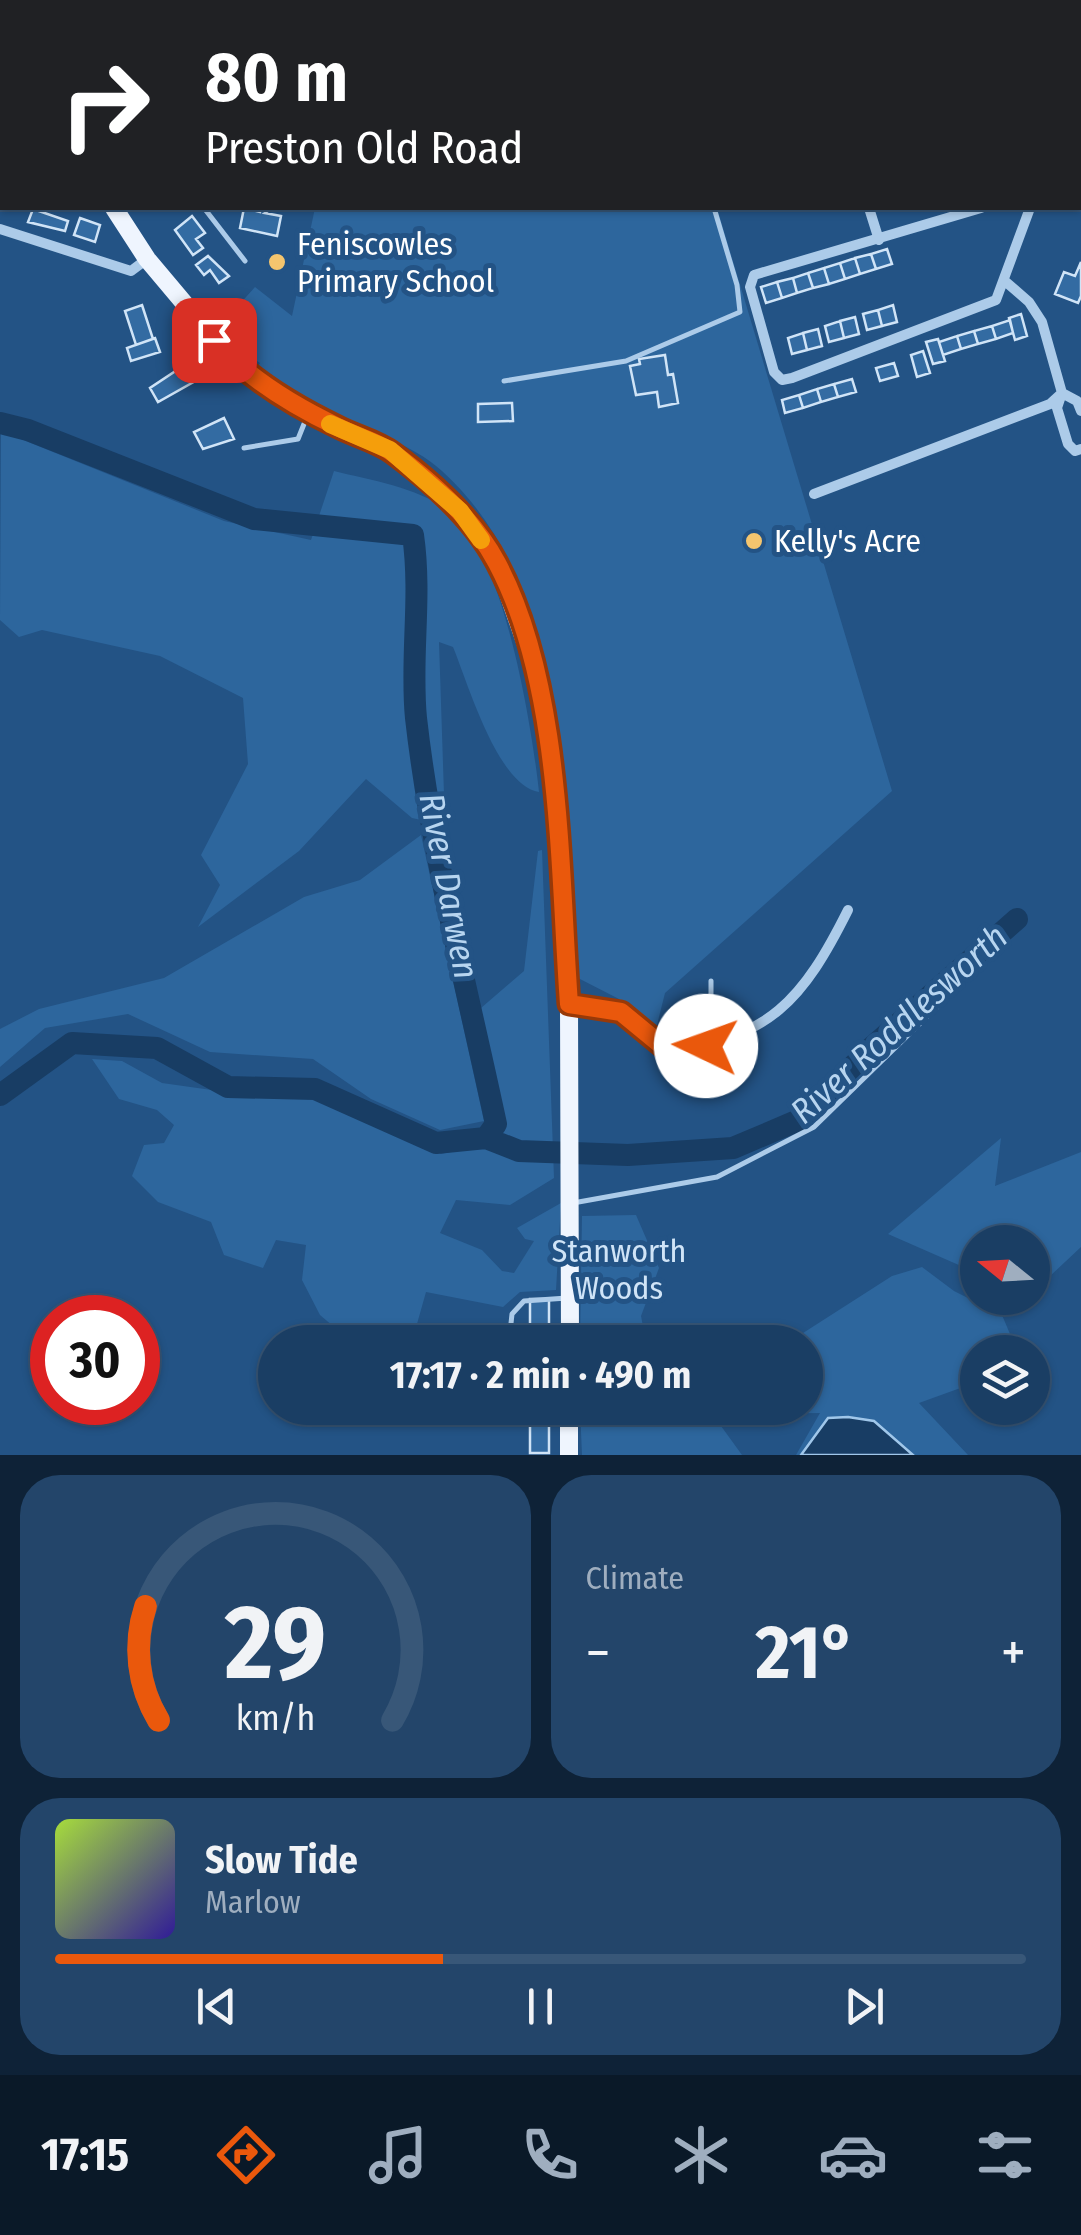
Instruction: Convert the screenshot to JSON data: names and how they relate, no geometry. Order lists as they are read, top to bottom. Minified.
{"water":["River Darwen","River Roddlesworth"],"parks":["Stanworth Woods"],"places":["Feniscowles Primary School","Kelly's Acre"],"north":"left","page":{"turn":["80 m","Preston Old Road"],"limit":"30","trip":"17:17 · 2 min · 490 m","tile":"Climate","heat":["−","21°","+"],"song":["Slow Tide","Marlow"],"tabs":"17:15","gauge":["29","km/h"]}}
